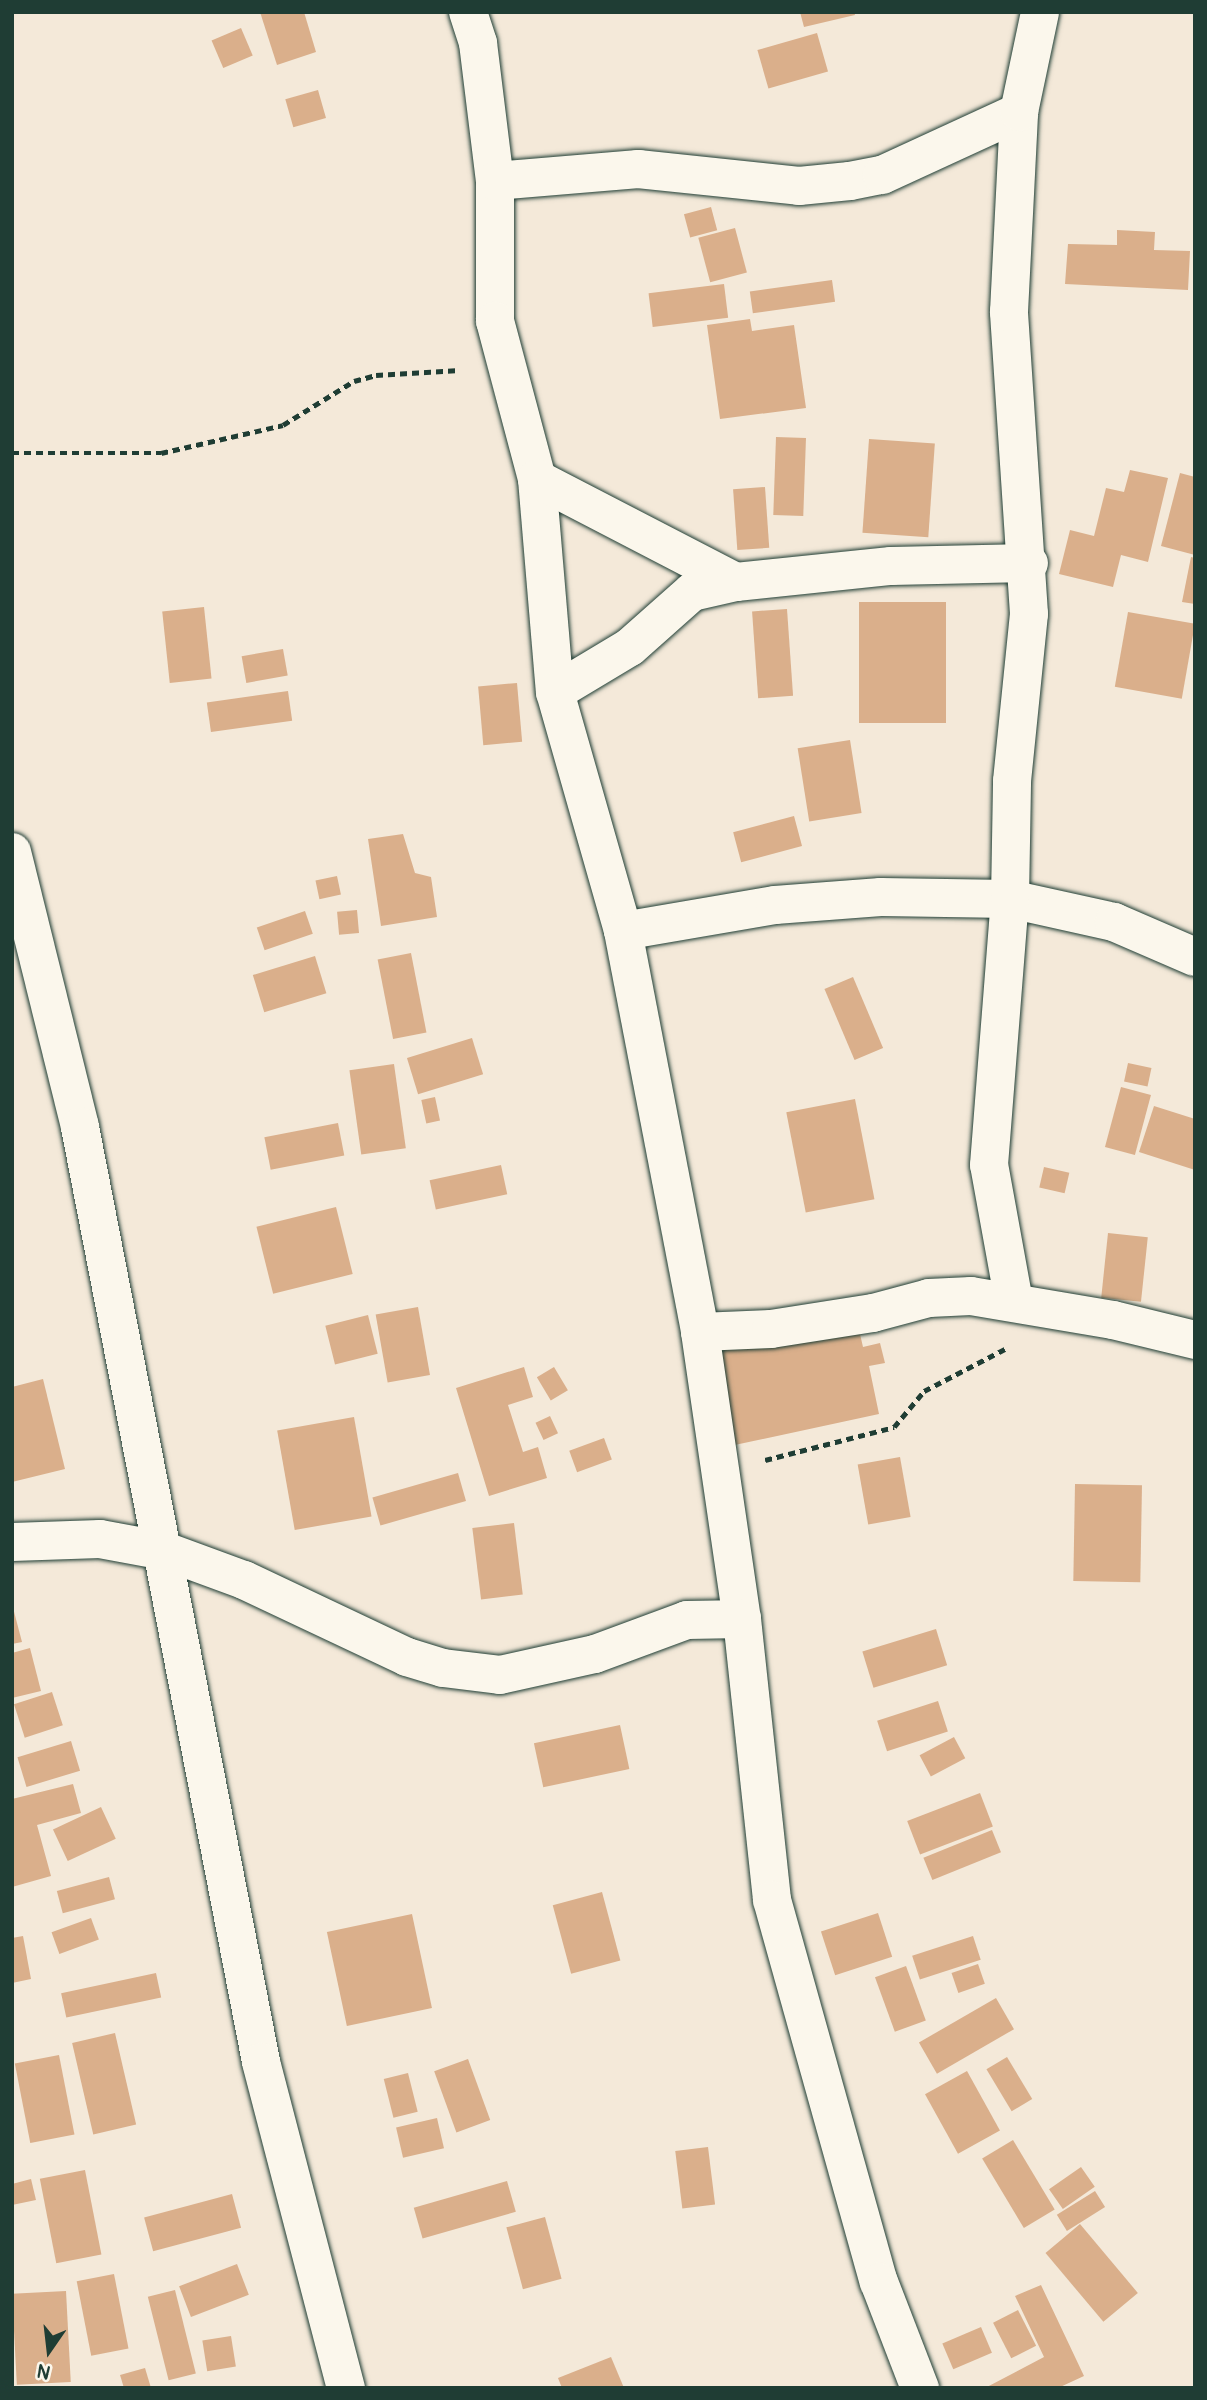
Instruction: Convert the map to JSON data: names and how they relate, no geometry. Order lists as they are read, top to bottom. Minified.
{"north":"bottom"}
